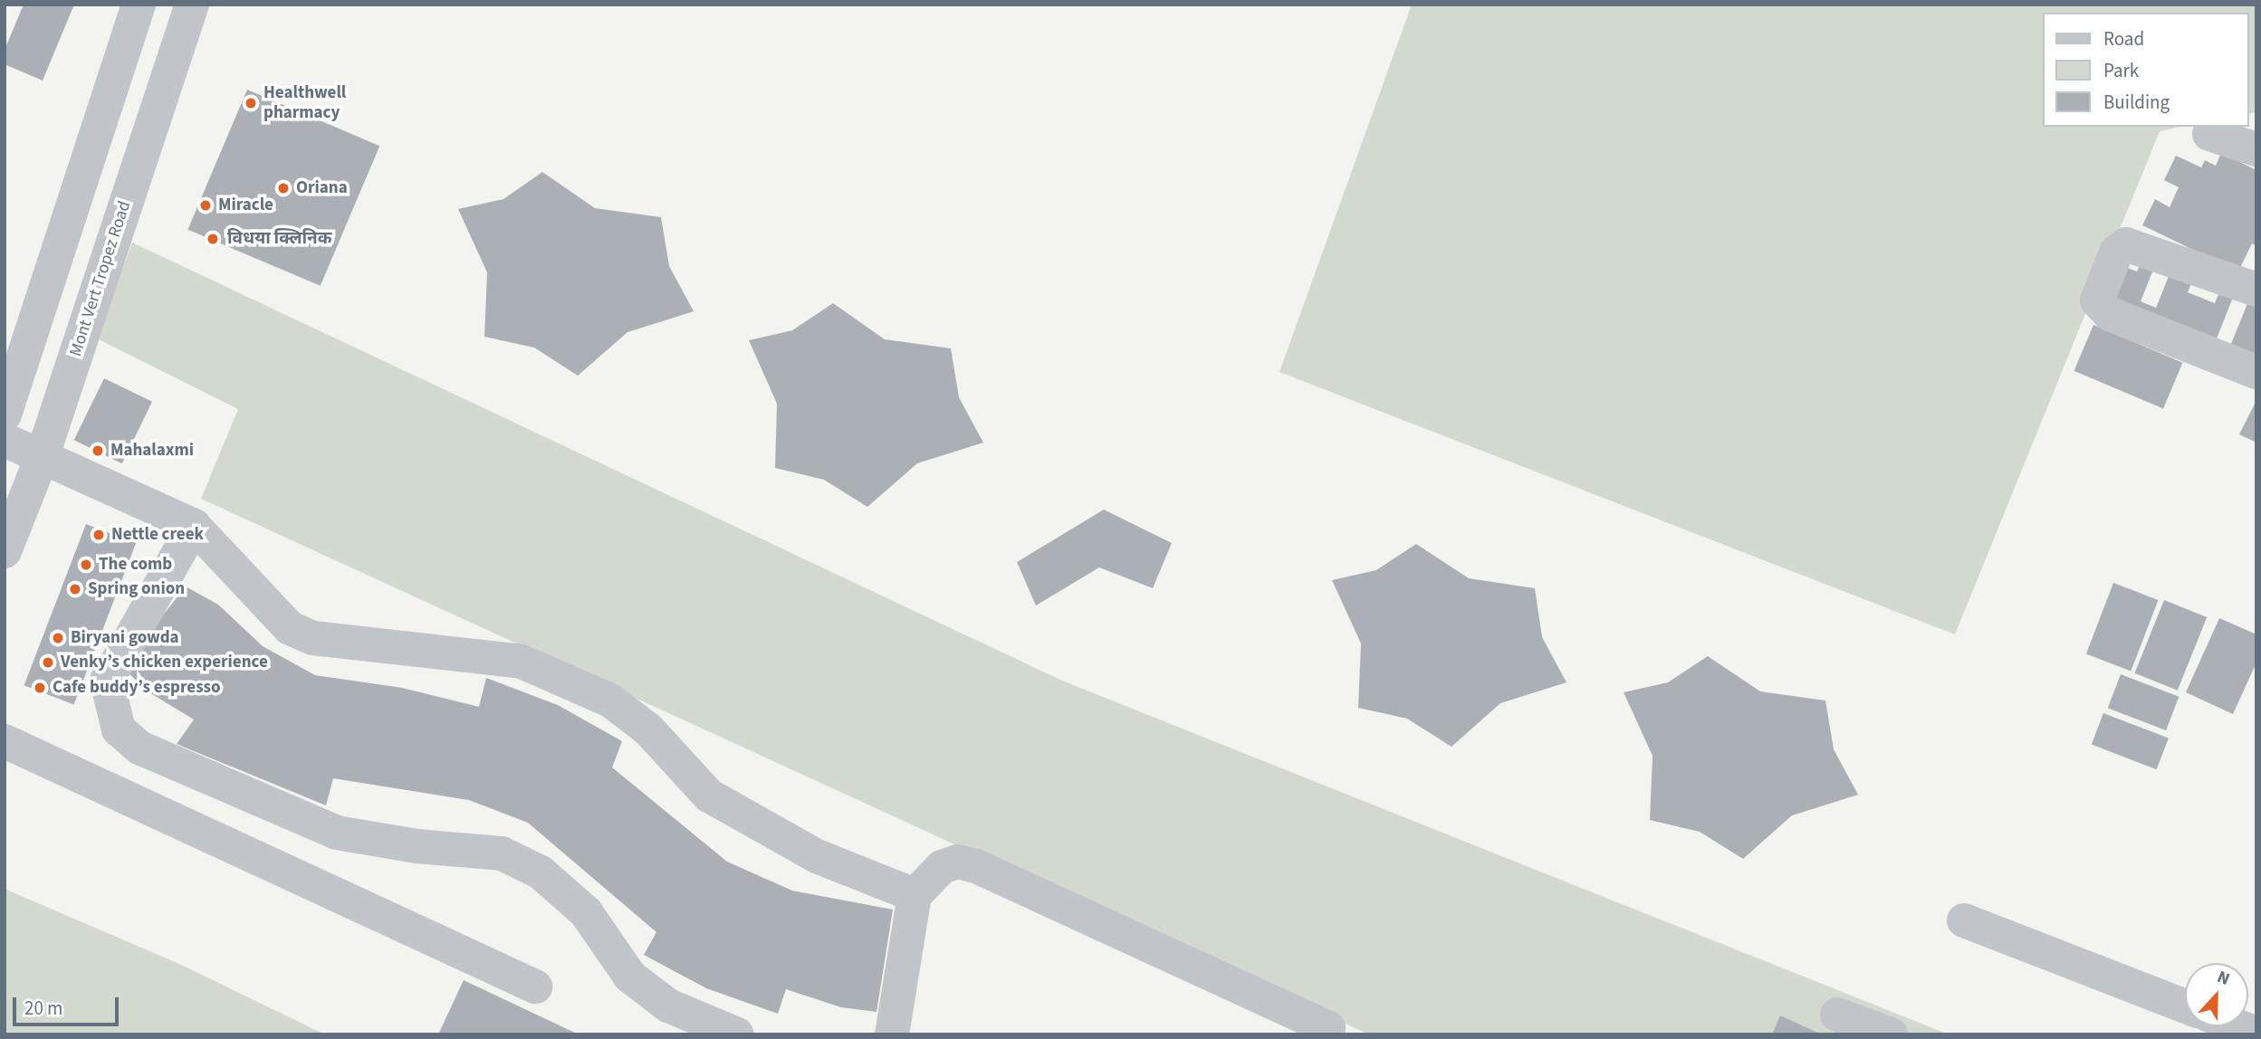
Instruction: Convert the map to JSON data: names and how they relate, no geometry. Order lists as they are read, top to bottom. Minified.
{"streets":{"street":["Mont Vert Tropez Road"]},"places":["Healthwell pharmacy","Oriana","Miracle","विधया क्लिनिक","Mahalaxmi","Nettle creek","The comb","Spring onion","Biryani gowda","Venky’s chicken experience","Cafe buddy’s espresso"],"legend":["Road","Park","Building"],"scale_bar":"20 m","north":"top"}
